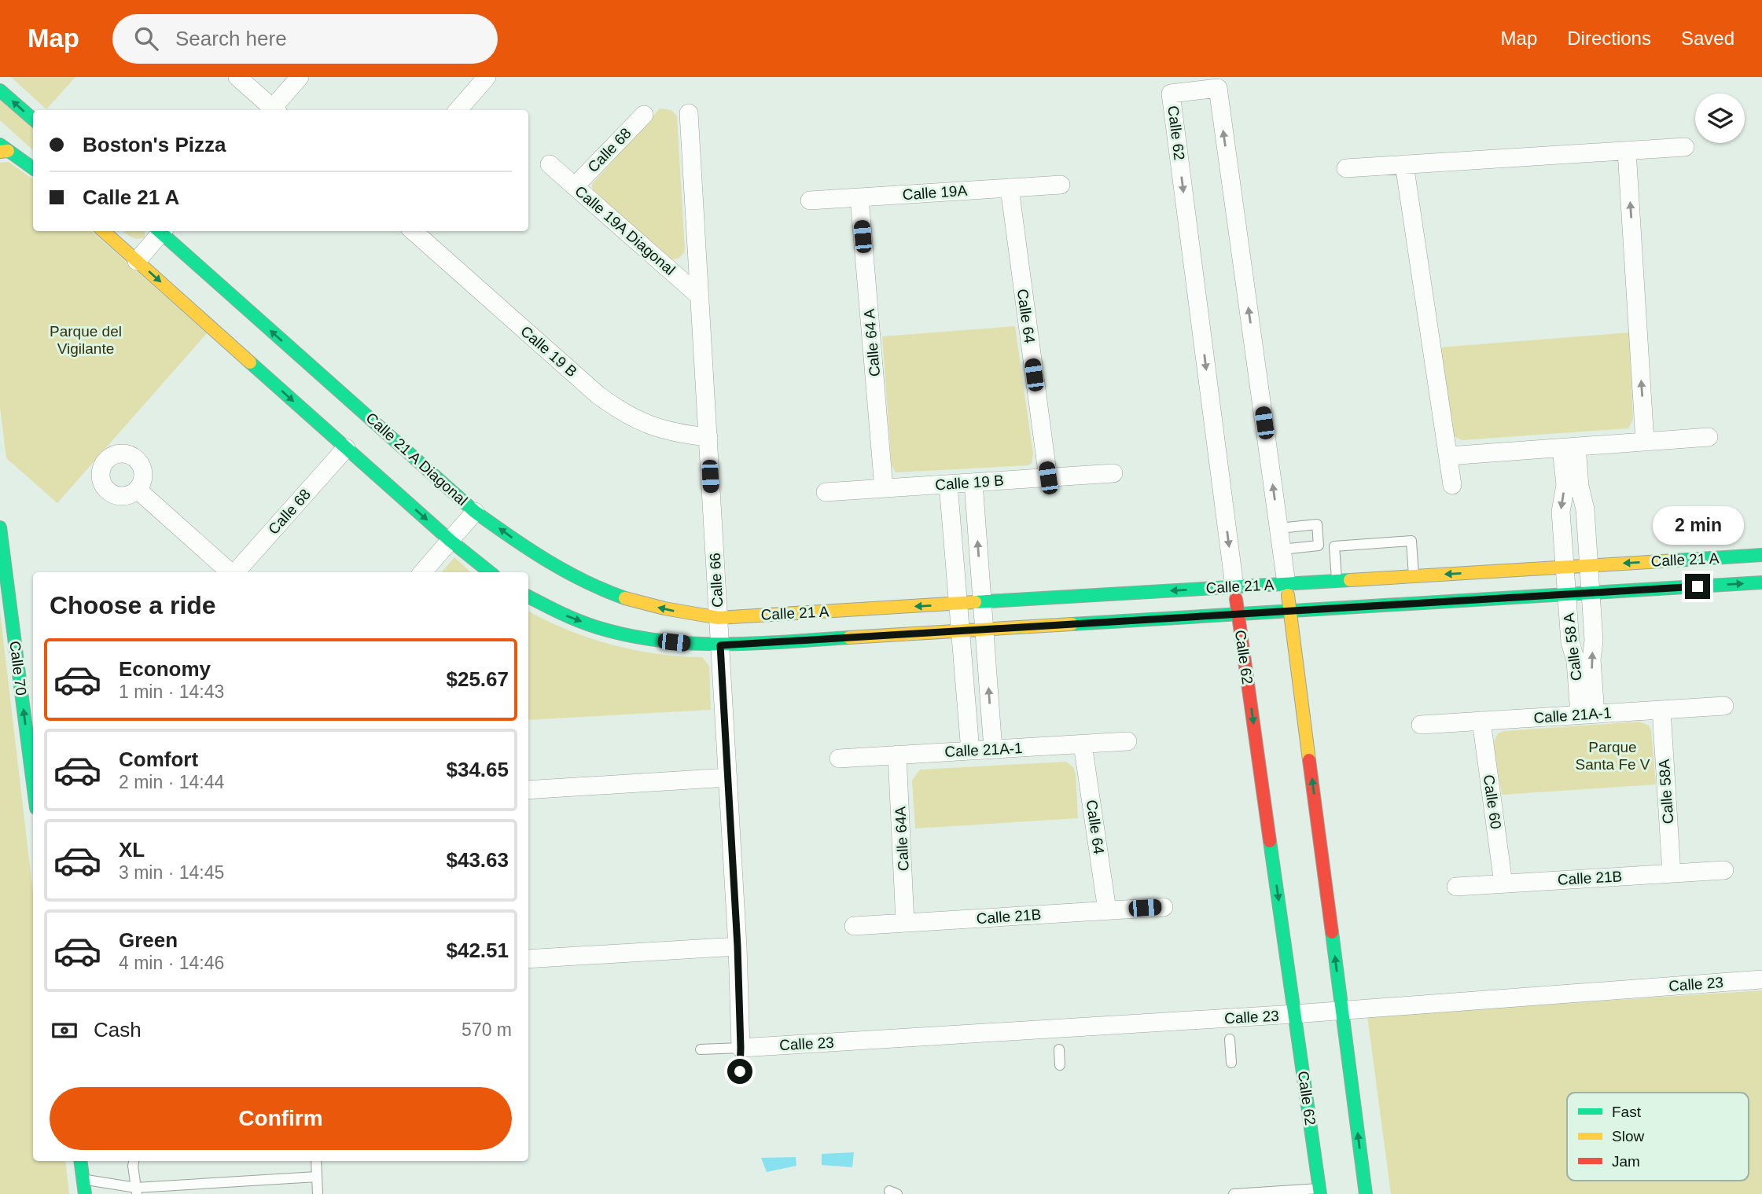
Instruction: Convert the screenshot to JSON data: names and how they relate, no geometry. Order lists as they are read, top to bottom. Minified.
{"streets":{"main road":["Calle 62","Calle 21 A Diagonal","Calle 21 A","Calle 70"],"street":["Calle 68","Calle 19A","Calle 19A Diagonal","Calle 64","Calle 64 A","Calle 19 B","Calle 66","Calle 58 A","Calle 21A-1","Calle 58A","Calle 60","Calle 64A","Calle 21B","Calle 23"]},"crossings":[["Calle 62","Calle 21 A"],["Calle 62","Calle 23"],["Calle 68","Calle 19A Diagonal"],["Calle 19A","Calle 64"],["Calle 19A","Calle 64 A"],["Calle 19A Diagonal","Calle 66"],["Calle 64","Calle 19 B"],["Calle 64","Calle 21A-1"],["Calle 64","Calle 21B"],["Calle 64 A","Calle 19 B"],["Calle 19 B","Calle 66"],["Calle 21 A Diagonal","Calle 21 A"],["Calle 21 A Diagonal","Calle 66"],["Calle 21 A","Calle 66"],["Calle 21 A","Calle 58 A"],["Calle 66","Calle 23"],["Calle 58 A","Calle 21A-1"],["Calle 21A-1","Calle 58A"],["Calle 21A-1","Calle 60"],["Calle 21A-1","Calle 64A"],["Calle 58A","Calle 21B"],["Calle 60","Calle 21B"],["Calle 64A","Calle 21B"]],"one_way":["Calle 70"],"parks":["Parque del Vigilante","Parque Santa Fe V"],"legend":["Fast","Slow","Jam"],"page":{"header":"Map","search":"Search here","nav":["Map","Directions","Saved"],"banner":["Boston's Pizza","Calle 21 A"],"bubble":"2 min","heading":"Choose a ride","list":[{"name":"Economy","note":"1 min · 14:43","value":"$25.67"},{"name":"Comfort","note":"2 min · 14:44","value":"$34.65"},{"name":"XL","note":"3 min · 14:45","value":"$43.63"},{"name":"Green","note":"4 min · 14:46","value":"$42.51"}],"pay":["Cash","570 m"],"buttons":"Confirm"}}
